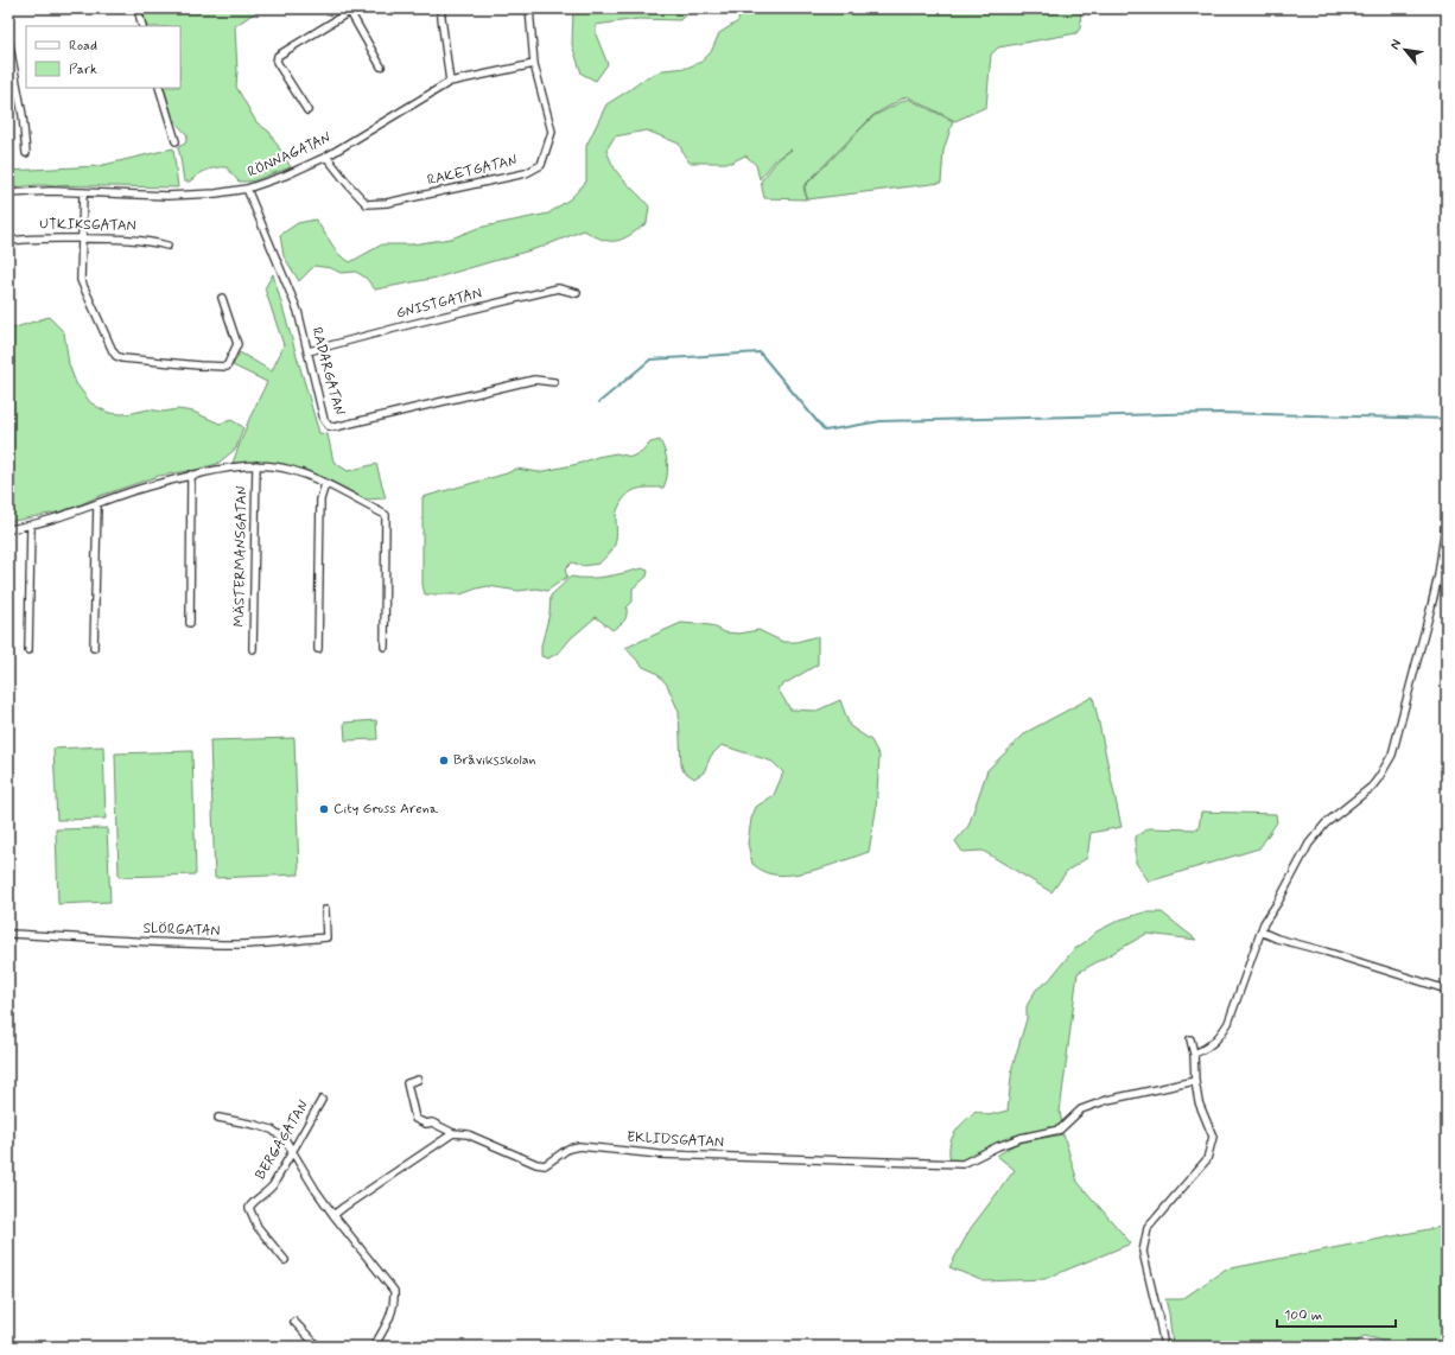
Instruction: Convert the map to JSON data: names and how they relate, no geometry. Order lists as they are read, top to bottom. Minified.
{"streets":{"street":["RÖNNAGATAN","RAKETGATAN","UTKIKSGATAN","GNISTGATAN","RADARGATAN","MÄSTERMANSGATAN","SLÖRGATAN","BERGAGATAN","EKLIDSGATAN"]},"crossings":[["RÖNNAGATAN","RAKETGATAN"],["RÖNNAGATAN","RADARGATAN"],["GNISTGATAN","RADARGATAN"]],"places":["Bråviksskolan","City Gross Arena"],"legend":["Road","Park"],"scale_bar":"100 m","north":"top left"}
